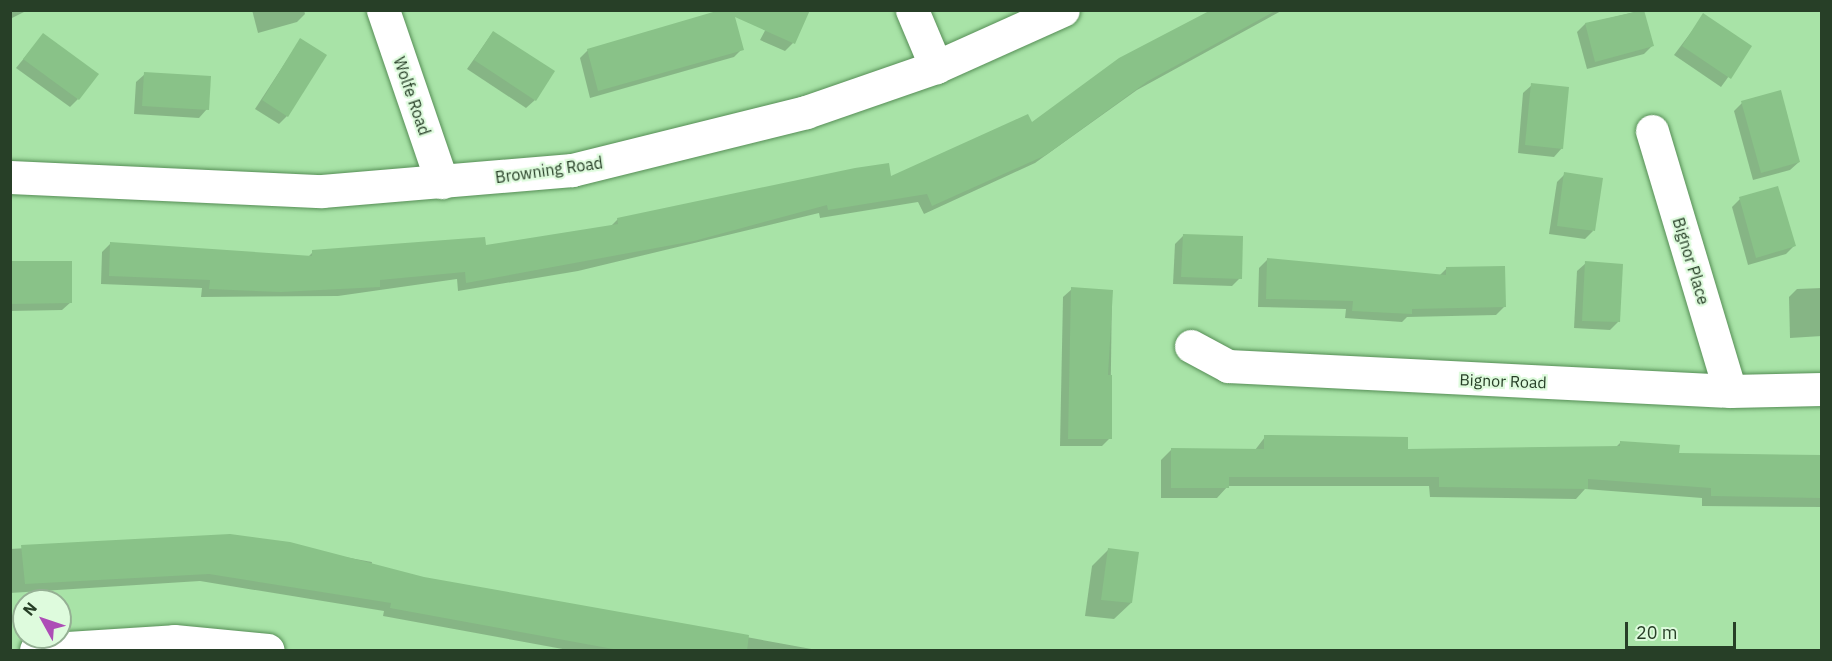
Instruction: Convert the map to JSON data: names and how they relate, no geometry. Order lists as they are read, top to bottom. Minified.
{"streets":{"street":["Wolfe Road","Browning Road","Bignor Place","Bignor Road"]},"crossings":[["Wolfe Road","Browning Road"],["Bignor Place","Bignor Road"]],"scale_bar":"20 m","north":"top left"}
